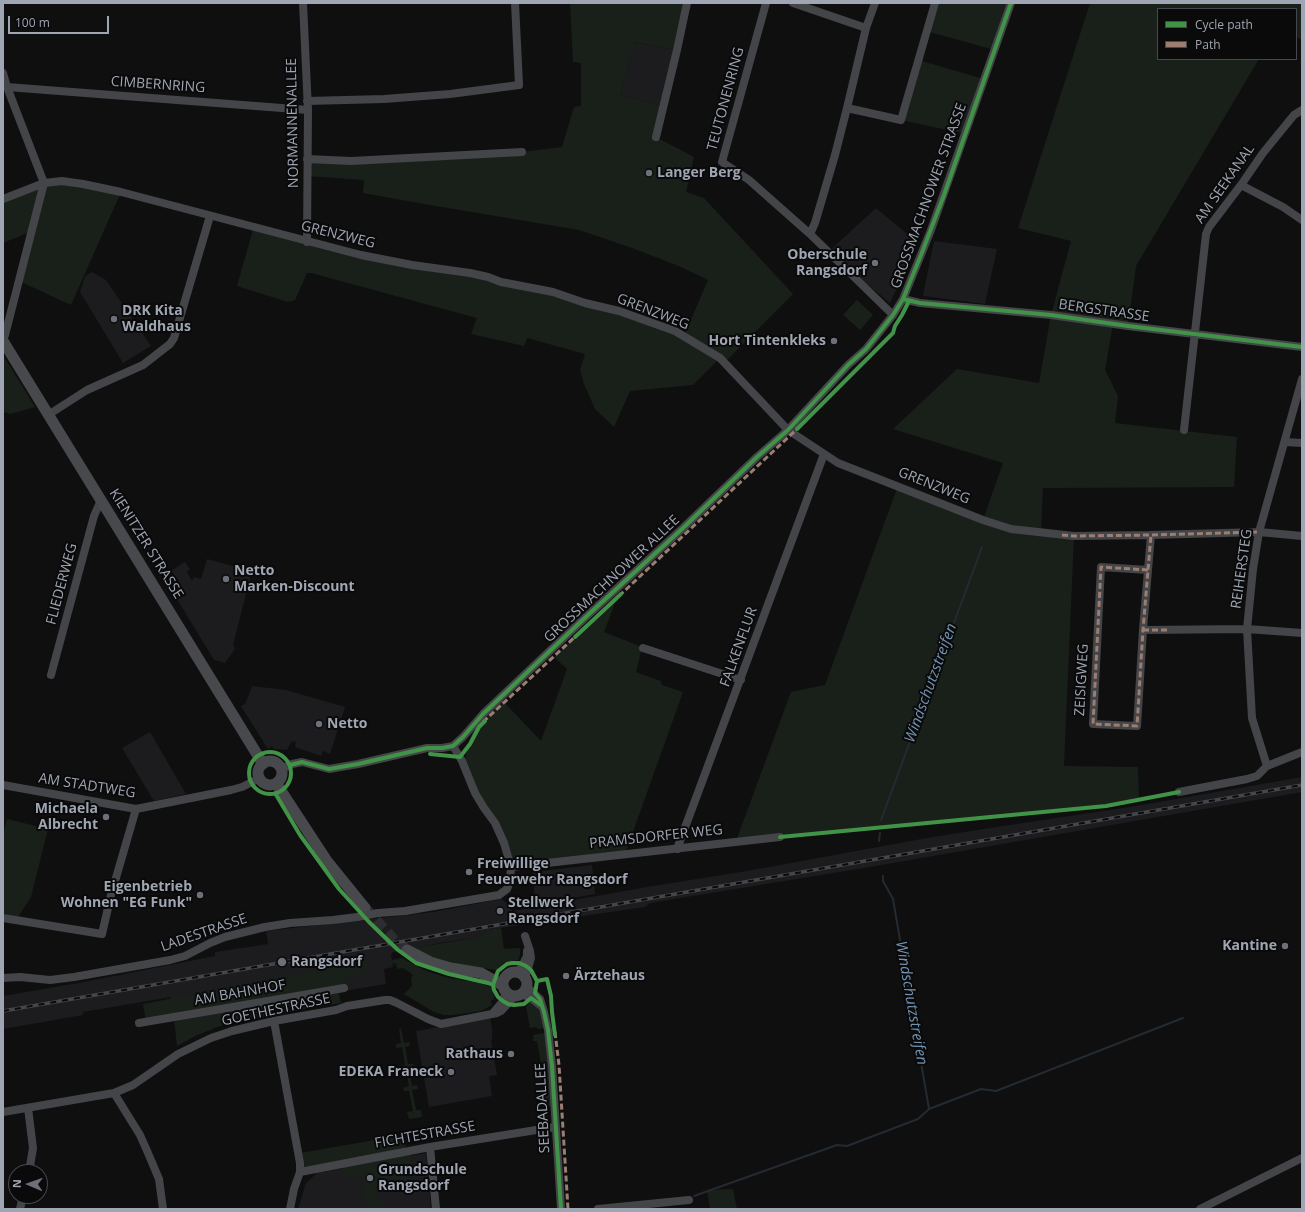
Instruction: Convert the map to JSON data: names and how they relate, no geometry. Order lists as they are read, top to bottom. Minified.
{"streets":{"street":["CIMBERNRING","TEUTONENRING","NORMANNENALLEE","AM SEEKANAL","GROSSMACHNOWER STRASSE","GRENZWEG","BERGSTRASSE","KIENITZER STRASSE","REIHERSTEG","GROSSMACHNOWER ALLEE","FLIEDERWEG","FALKENFLUR","ZEISIGWEG","AM STADTWEG","PRAMSDORFER WEG","LADESTRASSE","AM BAHNHOF","GOETHESTRASSE","SEEBADALLEE","FICHTESTRASSE"]},"crossings":[["CIMBERNRING","NORMANNENALLEE"],["TEUTONENRING","GROSSMACHNOWER STRASSE"],["NORMANNENALLEE","GRENZWEG"],["AM SEEKANAL","BERGSTRASSE"],["GROSSMACHNOWER STRASSE","GRENZWEG"],["GROSSMACHNOWER STRASSE","BERGSTRASSE"],["GROSSMACHNOWER STRASSE","GROSSMACHNOWER ALLEE"],["GRENZWEG","REIHERSTEG"],["GRENZWEG","GROSSMACHNOWER ALLEE"],["GRENZWEG","FALKENFLUR"],["GRENZWEG","ZEISIGWEG"],["KIENITZER STRASSE","FLIEDERWEG"],["KIENITZER STRASSE","AM STADTWEG"],["FALKENFLUR","PRAMSDORFER WEG"],["PRAMSDORFER WEG","LADESTRASSE"],["GOETHESTRASSE","SEEBADALLEE"],["SEEBADALLEE","FICHTESTRASSE"]],"water":["Windschutzstreifen"],"places":["Langer Berg","Oberschule Rangsdorf","DRK Kita Waldhaus","Hort Tintenkleks","Netto Marken-Discount","Netto","Michaela Albrecht","Freiwillige Feuerwehr Rangsdorf","Eigenbetrieb Wohnen \"EG Funk\"","Stellwerk Rangsdorf","Kantine","Rangsdorf","Ärztehaus","Rathaus","EDEKA Franeck","Grundschule Rangsdorf"],"legend":["Cycle path","Path"],"scale_bar":"100 m","north":"left"}
